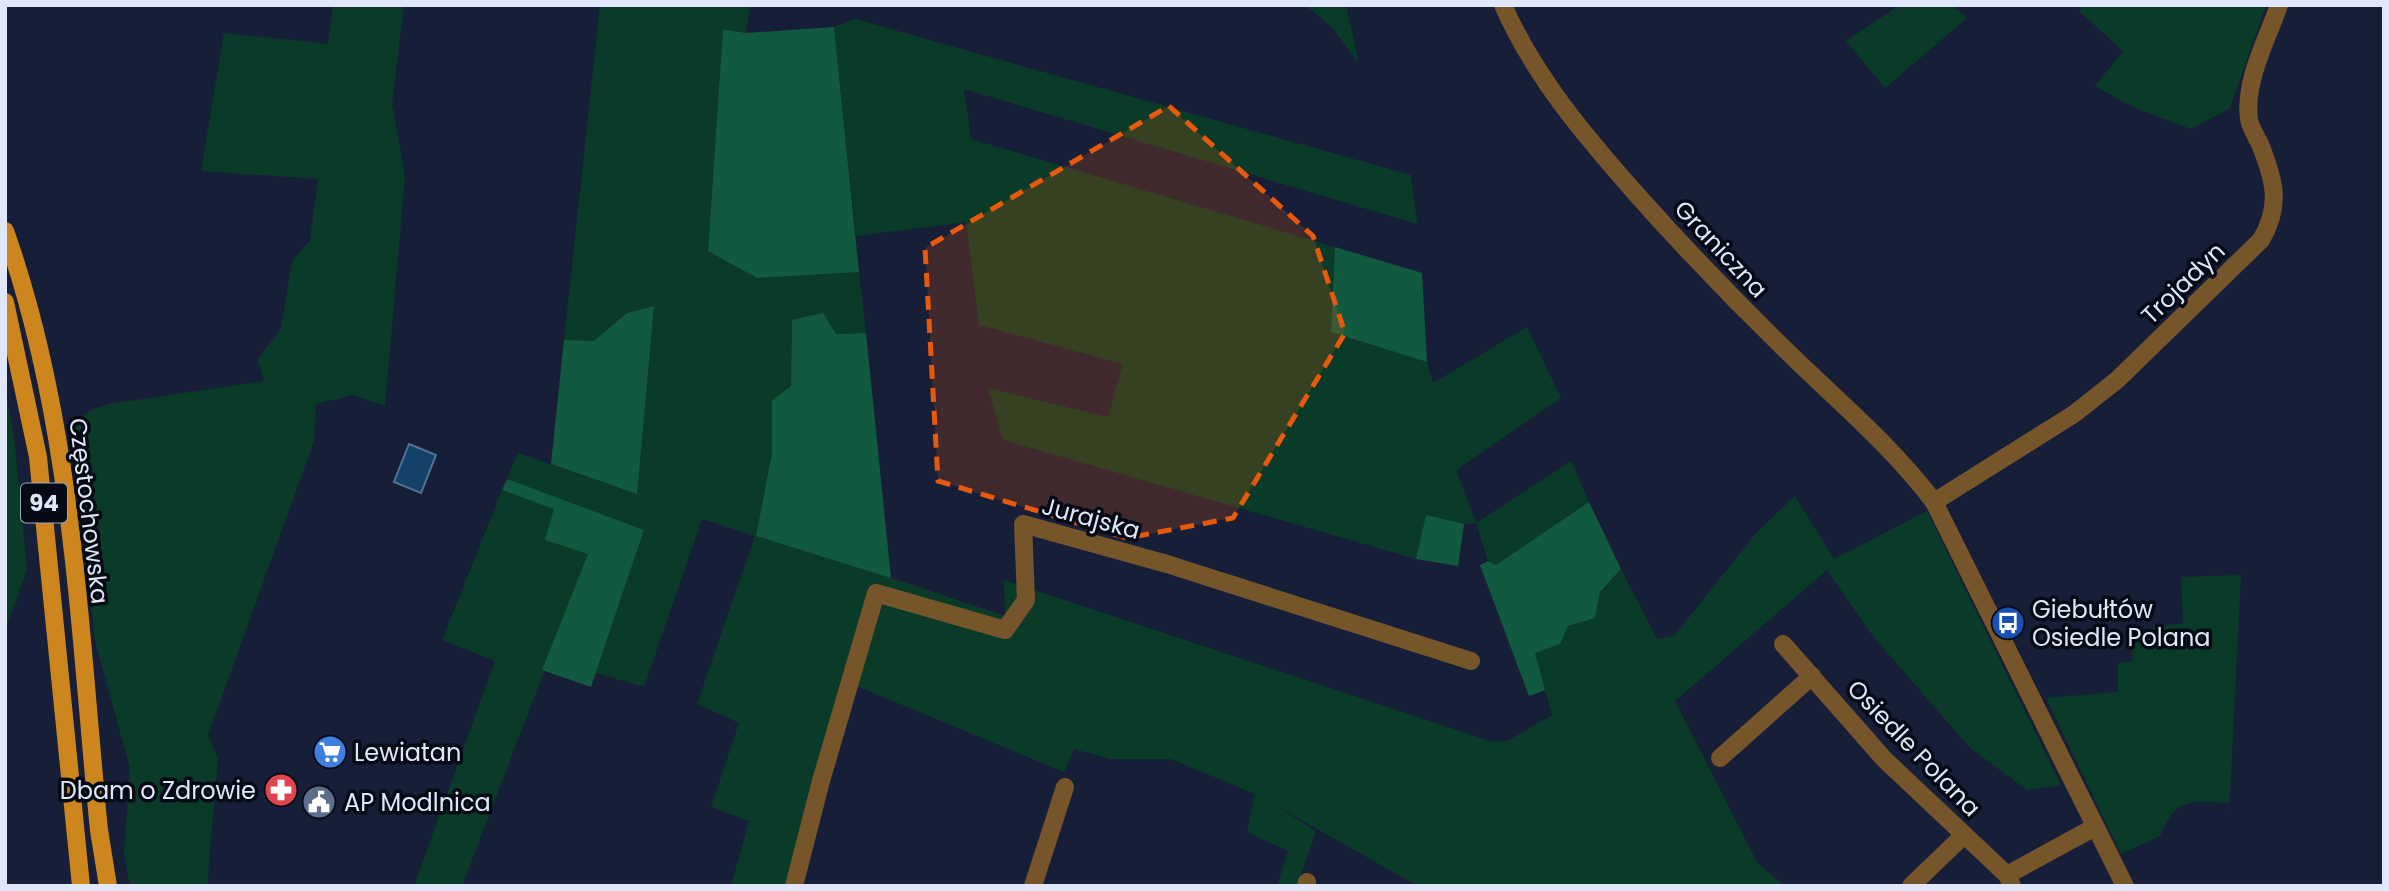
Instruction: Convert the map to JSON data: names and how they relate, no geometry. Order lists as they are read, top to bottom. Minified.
{"streets":{"main road":["94","Częstochowska"],"street":["Graniczna","Trojadyn","Jurajska","Osiedle Polana"]},"crossings":[["Graniczna","Trojadyn"]],"places":{"bus stop":["Giebułtów Osiedle Polana"],"supermarket":["Lewiatan"],"pharmacy":["Dbam o Zdrowie"],"public building":["AP Modlnica"]}}
